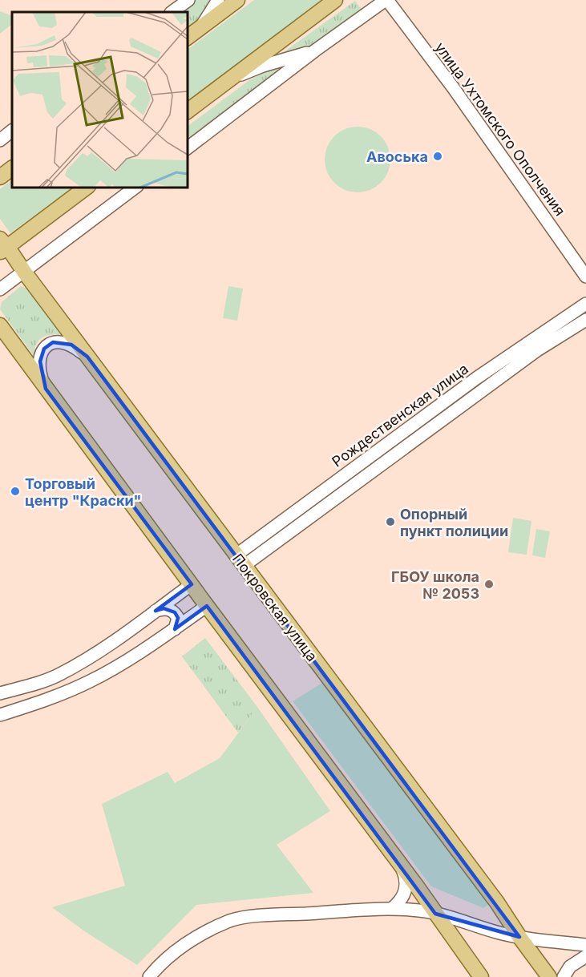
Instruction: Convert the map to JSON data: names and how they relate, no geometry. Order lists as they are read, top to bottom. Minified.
{"streets":{"main road":["Покровская улица"],"street":["улица Ухтомского Ополчения","Рождественская улица"]},"crossings":[["Рождественская улица","Покровская улица"]],"places":["Авоська","Торговый центр \"Краски\"","Опорный пункт полиции","ГБОУ школа № 2053"]}
